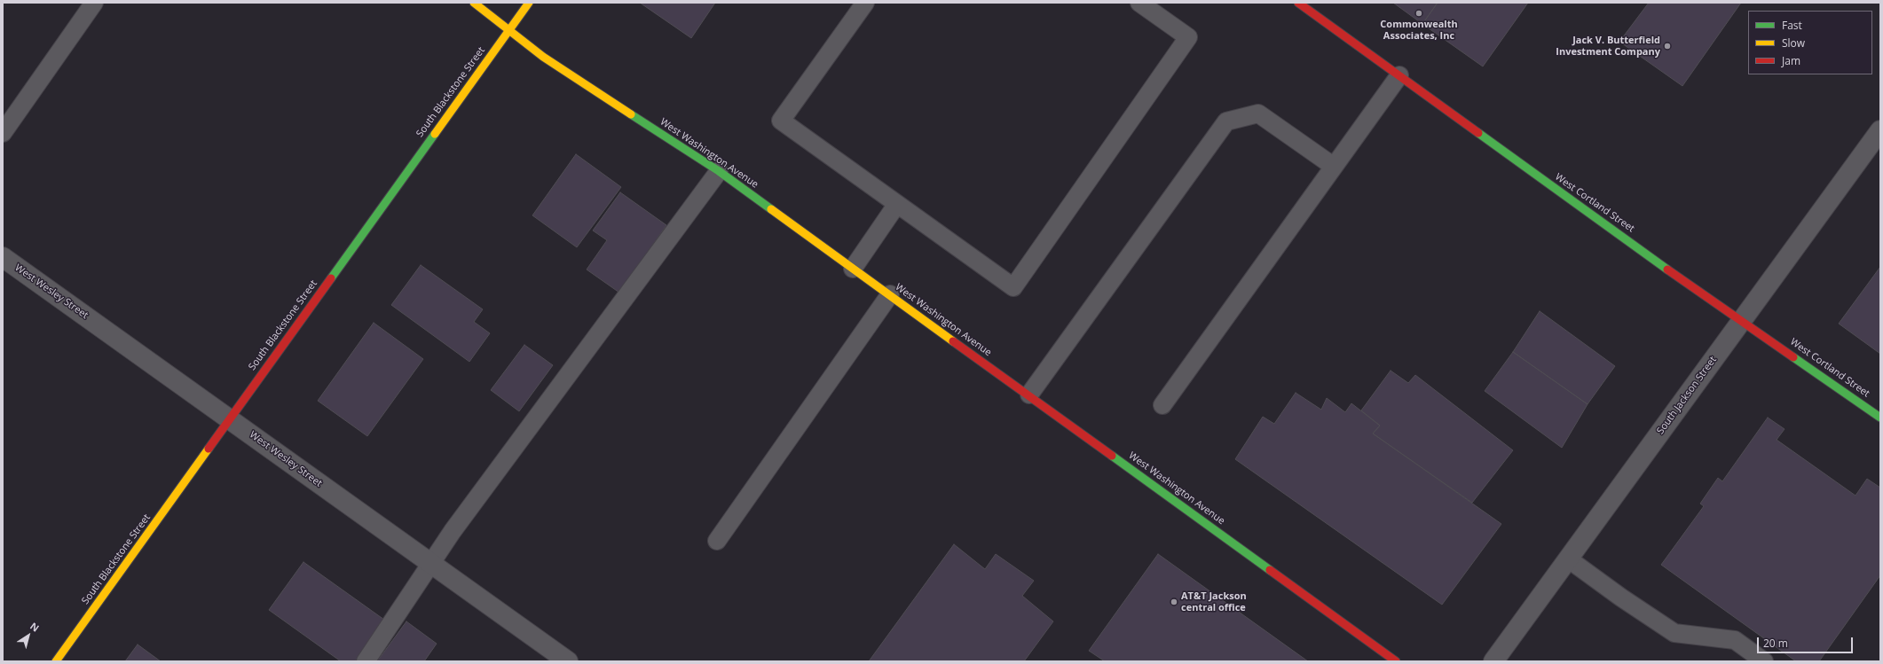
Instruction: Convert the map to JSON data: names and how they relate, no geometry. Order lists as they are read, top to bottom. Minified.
{"streets":{"street":["South Blackstone Street","West Washington Avenue","West Cortland Street","West Wesley Street","South Jackson Street"]},"crossings":[["South Blackstone Street","West Washington Avenue"],["South Blackstone Street","West Wesley Street"],["West Cortland Street","South Jackson Street"]],"places":["Commonwealth Associates, Inc","Jack V. Butterfield Investment Company","AT&T Jackson central office"],"legend":["Fast","Slow","Jam"],"scale_bar":"20 m","north":"top right"}
